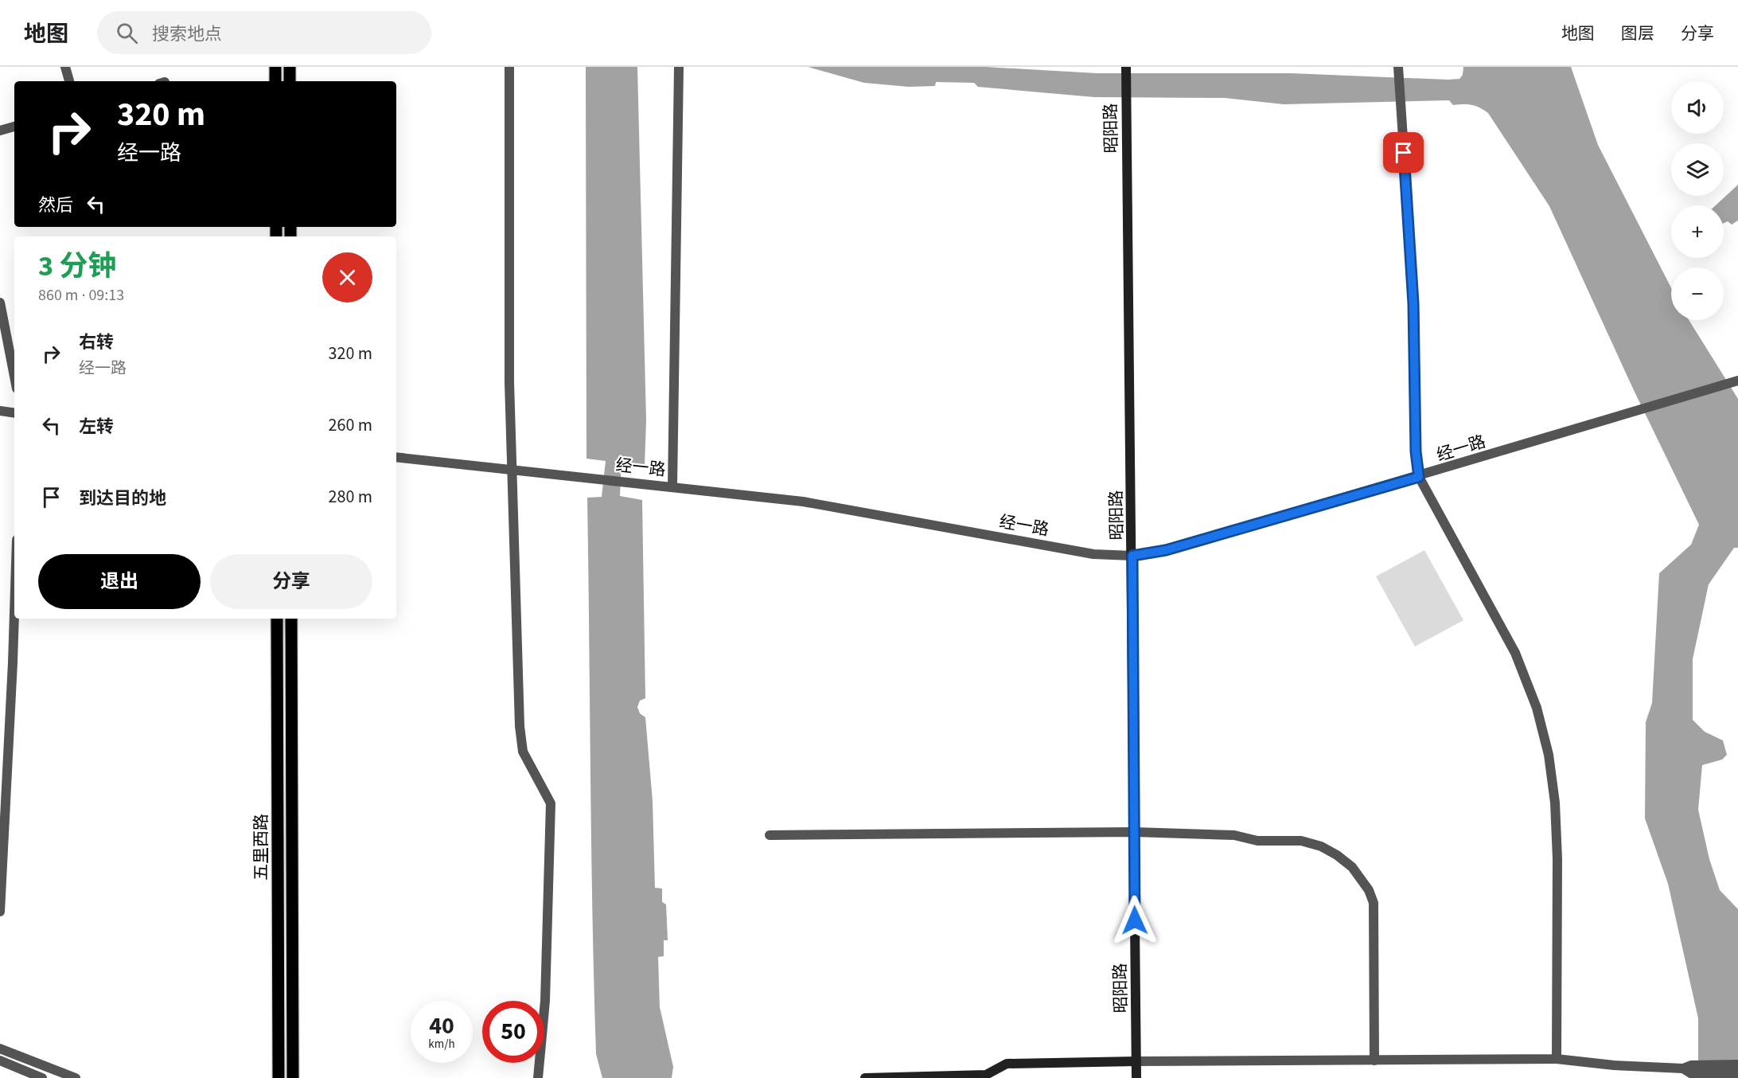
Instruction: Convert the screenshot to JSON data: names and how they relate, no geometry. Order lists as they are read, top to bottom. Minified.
{"streets":{"main road":["昭阳路","五里西路"],"street":["经一路"]},"crossings":[["昭阳路","经一路"]],"page":{"header":"地图","search":"搜索地点","nav":["地图","图层","分享"],"map_buttons":["+","−"],"turn":["320 m","经一路"],"then":"然后","heading":["3 分钟","860 m · 09:13"],"list":[{"name":"右转","note":"经一路","value":"320 m"},{"name":"左转","value":"260 m"},{"name":"到达目的地","value":"280 m"}],"buttons":["退出","分享"],"speed":"40 km/h","limit":"50"}}
